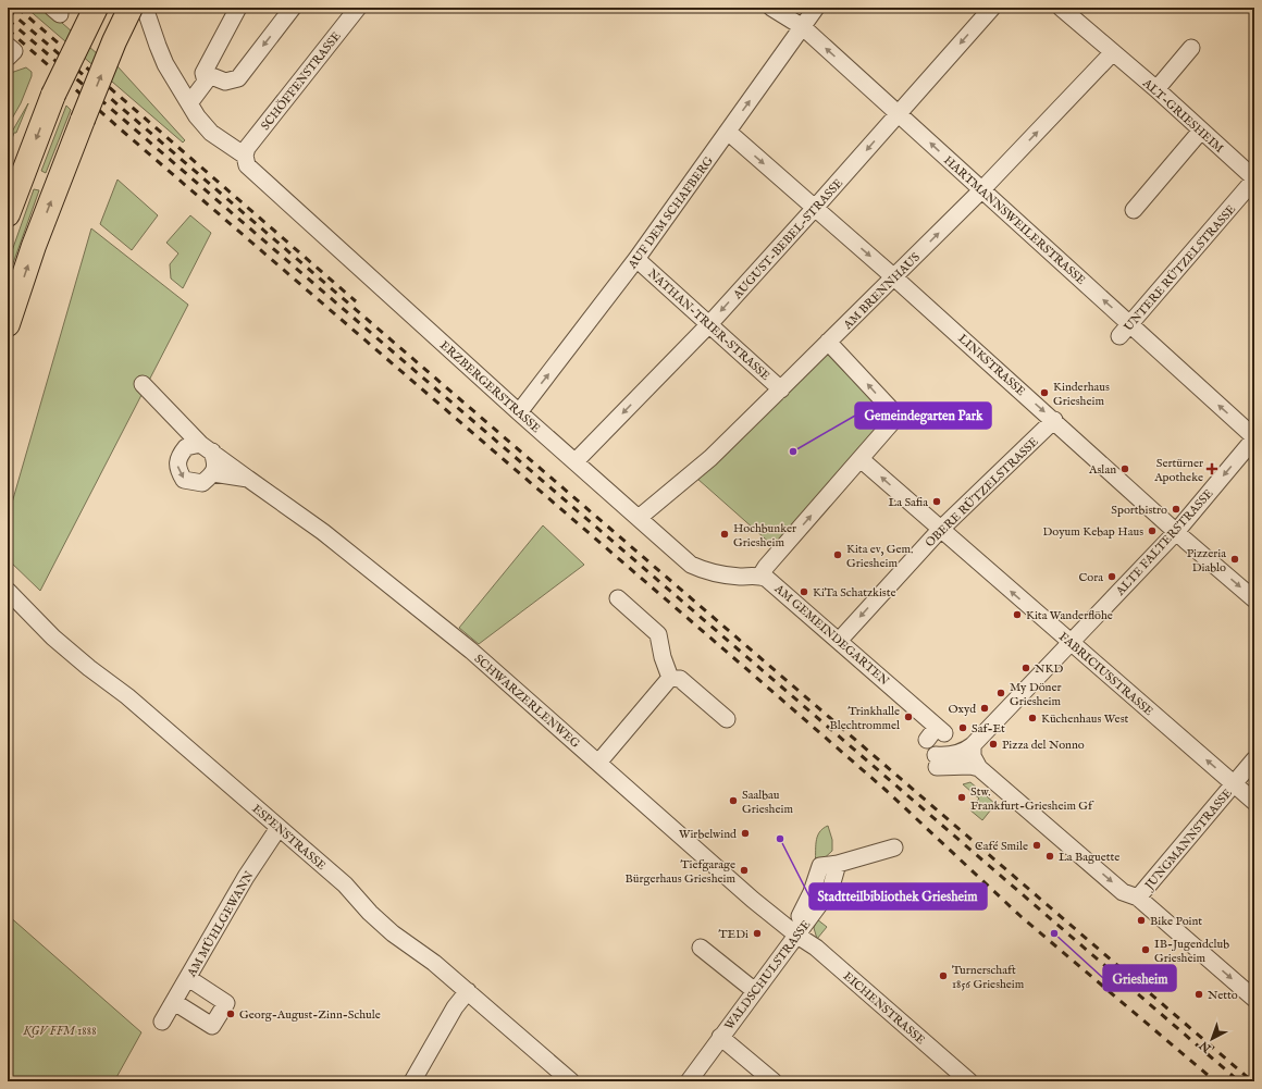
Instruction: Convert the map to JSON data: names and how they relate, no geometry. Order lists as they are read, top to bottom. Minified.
{"streets":{"street":["SCHÖFFENSTRASSE","ALT-GRIESHEIM","AUF DEM SCHAFBERG","HARTMANNSWEILERSTRASSE","AUGUST-BEBEL-STRASSE","UNTERE RÜTZELSTRASSE","AM BRENNHAUS","NATHAN-TRIER-STRASSE","LINKSTRASSE","ERZBERGERSTRASSE","OBERE RÜTZELSTRASSE","ALTE FALTERSTRASSE","AM GEMEINDEGARTEN","FABRICIUSSTRASSE","SCHWARZERLENWEG","ESPENSTRASSE","JUNGMANNSTRASSE","AM MÜHLGEWANN","WALDSCHULSTRASSE","EICHENSTRASSE"]},"crossings":[["SCHÖFFENSTRASSE","ERZBERGERSTRASSE"],["ALT-GRIESHEIM","UNTERE RÜTZELSTRASSE"],["ALT-GRIESHEIM","AM BRENNHAUS"],["AUF DEM SCHAFBERG","HARTMANNSWEILERSTRASSE"],["AUF DEM SCHAFBERG","NATHAN-TRIER-STRASSE"],["AUF DEM SCHAFBERG","LINKSTRASSE"],["AUF DEM SCHAFBERG","ERZBERGERSTRASSE"],["HARTMANNSWEILERSTRASSE","AUGUST-BEBEL-STRASSE"],["HARTMANNSWEILERSTRASSE","UNTERE RÜTZELSTRASSE"],["HARTMANNSWEILERSTRASSE","AM BRENNHAUS"],["HARTMANNSWEILERSTRASSE","ALTE FALTERSTRASSE"],["AUGUST-BEBEL-STRASSE","NATHAN-TRIER-STRASSE"],["AUGUST-BEBEL-STRASSE","LINKSTRASSE"],["AUGUST-BEBEL-STRASSE","ERZBERGERSTRASSE"],["AM BRENNHAUS","NATHAN-TRIER-STRASSE"],["AM BRENNHAUS","LINKSTRASSE"],["AM BRENNHAUS","ERZBERGERSTRASSE"],["LINKSTRASSE","OBERE RÜTZELSTRASSE"],["LINKSTRASSE","ALTE FALTERSTRASSE"],["ERZBERGERSTRASSE","AM GEMEINDEGARTEN"],["OBERE RÜTZELSTRASSE","AM GEMEINDEGARTEN"],["OBERE RÜTZELSTRASSE","FABRICIUSSTRASSE"],["ALTE FALTERSTRASSE","FABRICIUSSTRASSE"],["FABRICIUSSTRASSE","JUNGMANNSTRASSE"],["SCHWARZERLENWEG","WALDSCHULSTRASSE"],["SCHWARZERLENWEG","EICHENSTRASSE"],["ESPENSTRASSE","AM MÜHLGEWANN"],["WALDSCHULSTRASSE","EICHENSTRASSE"]],"one_way":["AUF DEM SCHAFBERG","HARTMANNSWEILERSTRASSE","AUGUST-BEBEL-STRASSE","LINKSTRASSE","FABRICIUSSTRASSE"],"parks":["KGV FFM 1888"],"places":{"other":["Kinderhaus Griesheim","Gemeindegarten Park","Aslan","La Safia","Sportbistro","Doyum Kebap Haus","Hochbunker Griesheim","Kita ev, Gem. Griesheim","Pizzeria Diablo","Cora","KiTa Schatzkiste","Kita Wanderflöhe","NKD","My Döner Griesheim","Oxyd","Trinkhalle Blechtrommel","Küchenhaus West","Saf-Et","Pizza del Nonno","Stw. Frankfurt-Griesheim Gf","Saalbau Griesheim","Wirbelwind","Stadtteilbibliothek Griesheim","Café Smile","La Baguette","Tiefgarage Bürgerhaus Griesheim","Bike Point","TEDi","Griesheim","IB-Jugendclub Griesheim","Turnerschaft 1856 Griesheim","Netto","Georg-August-Zinn-Schule"],"health":["Sertürner Apotheke"]},"north":"bottom left"}
